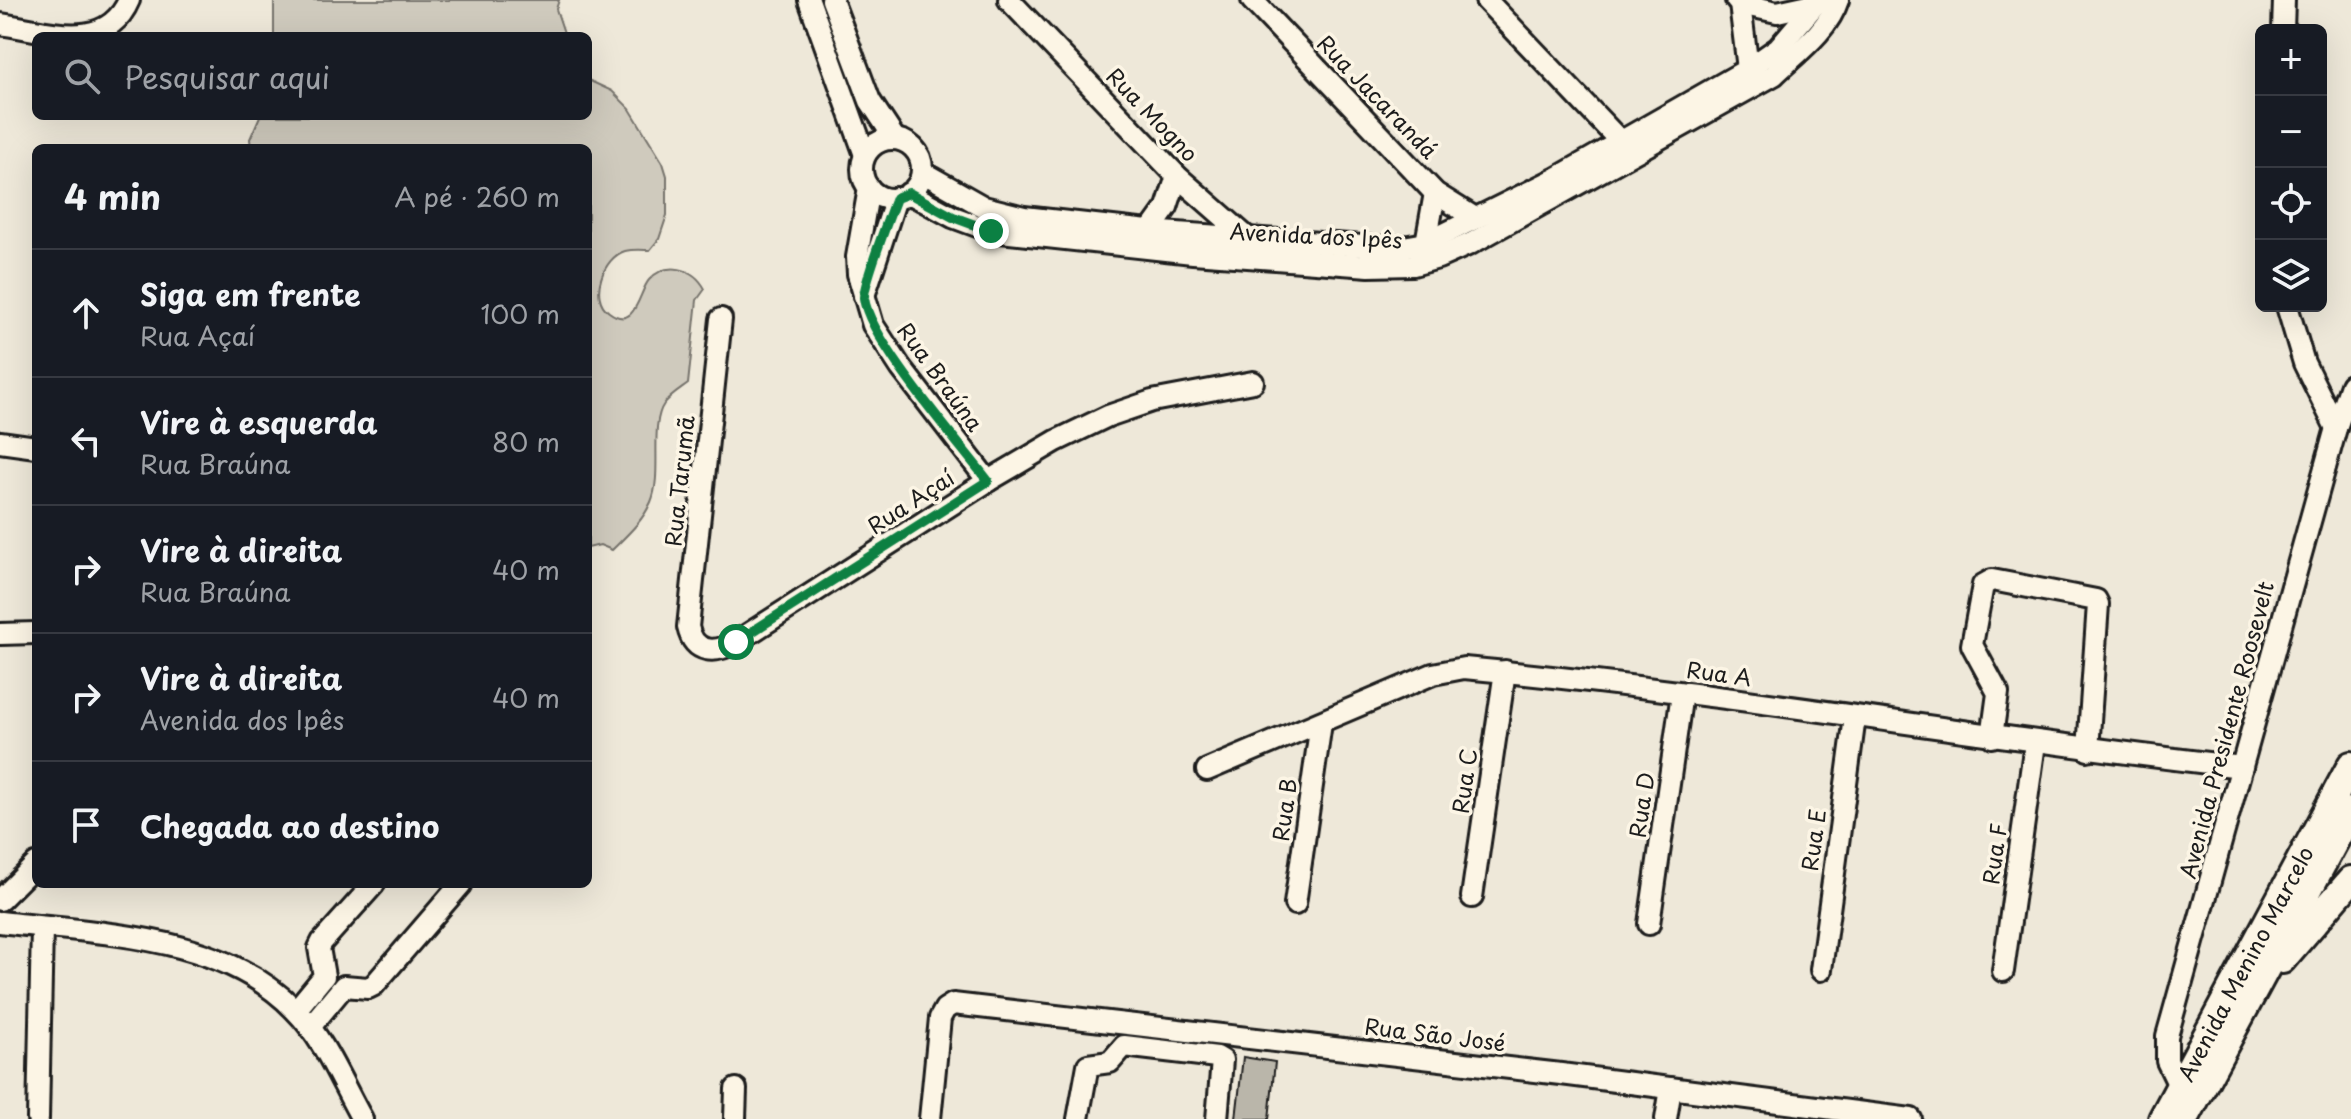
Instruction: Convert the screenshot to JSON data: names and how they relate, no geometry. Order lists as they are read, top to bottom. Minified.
{"streets":{"main road":["Avenida Menino Marcelo"],"street":["Rua Jacarandá","Rua Mogno","Avenida dos Ipês","Rua Braúna","Rua Tarumã","Rua Açaí","Rua A","Avenida Presidente Roosevelt","Rua C","Rua D","Rua B","Rua E","Rua F","Rua São José"]},"crossings":[["Rua Jacarandá","Avenida dos Ipês"],["Rua Mogno","Avenida dos Ipês"],["Avenida dos Ipês","Rua Braúna"],["Rua Braúna","Rua Açaí"],["Rua Tarumã","Rua Açaí"],["Rua A","Avenida Presidente Roosevelt"],["Rua A","Rua C"],["Rua A","Rua D"],["Rua A","Rua B"],["Rua A","Rua E"],["Rua A","Rua F"],["Avenida Presidente Roosevelt","Avenida Menino Marcelo"]],"page":{"map_buttons":["+","−"],"search":"Pesquisar aqui","heading":["4 min","A pé · 260 m"],"list":[["Siga em frente","Rua Açaí","100 m"],["Vire à esquerda","Rua Braúna","80 m"],["Vire à direita","Rua Braúna","40 m"],["Vire à direita","Avenida dos Ipês","40 m"],"Chegada ao destino"]}}
